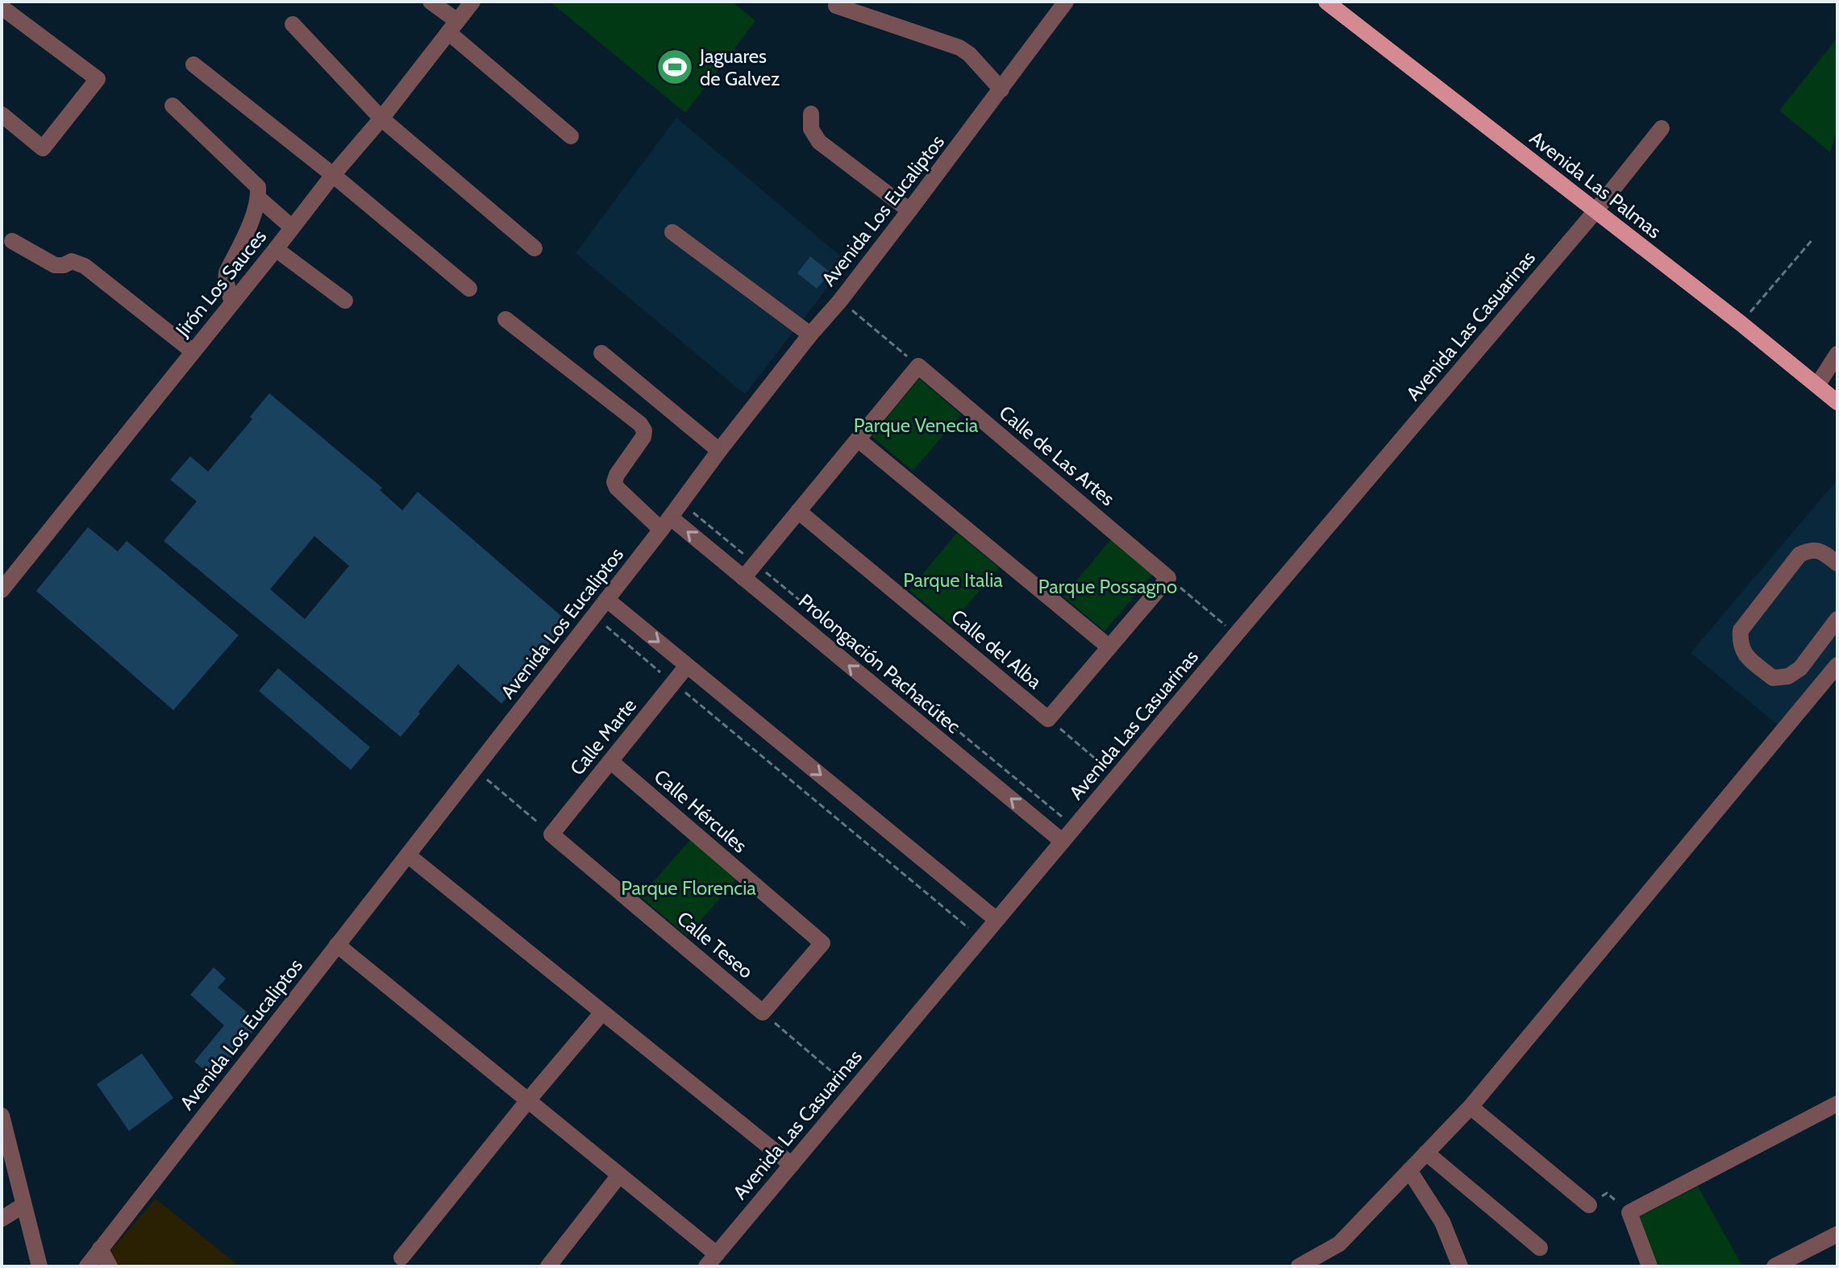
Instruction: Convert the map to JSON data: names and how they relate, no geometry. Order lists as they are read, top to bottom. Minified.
{"streets":{"main road":["Avenida Las Palmas"],"street":["Avenida Los Eucaliptos","Jirón Los Sauces","Avenida Las Casuarinas","Calle de Las Artes","Calle del Alba","Prolongación Pachacútec","Calle Marte","Calle Hércules","Calle Teseo"]},"crossings":[["Avenida Las Palmas","Avenida Las Casuarinas"],["Avenida Los Eucaliptos","Prolongación Pachacútec"],["Avenida Las Casuarinas","Prolongación Pachacútec"],["Calle Marte","Calle Hércules"],["Calle Marte","Calle Teseo"],["Calle Hércules","Calle Teseo"]],"parks":["Parque Venecia","Parque Italia","Parque Possagno","Parque Florencia"],"places":{"sports":["Jaguares de Galvez"]}}
